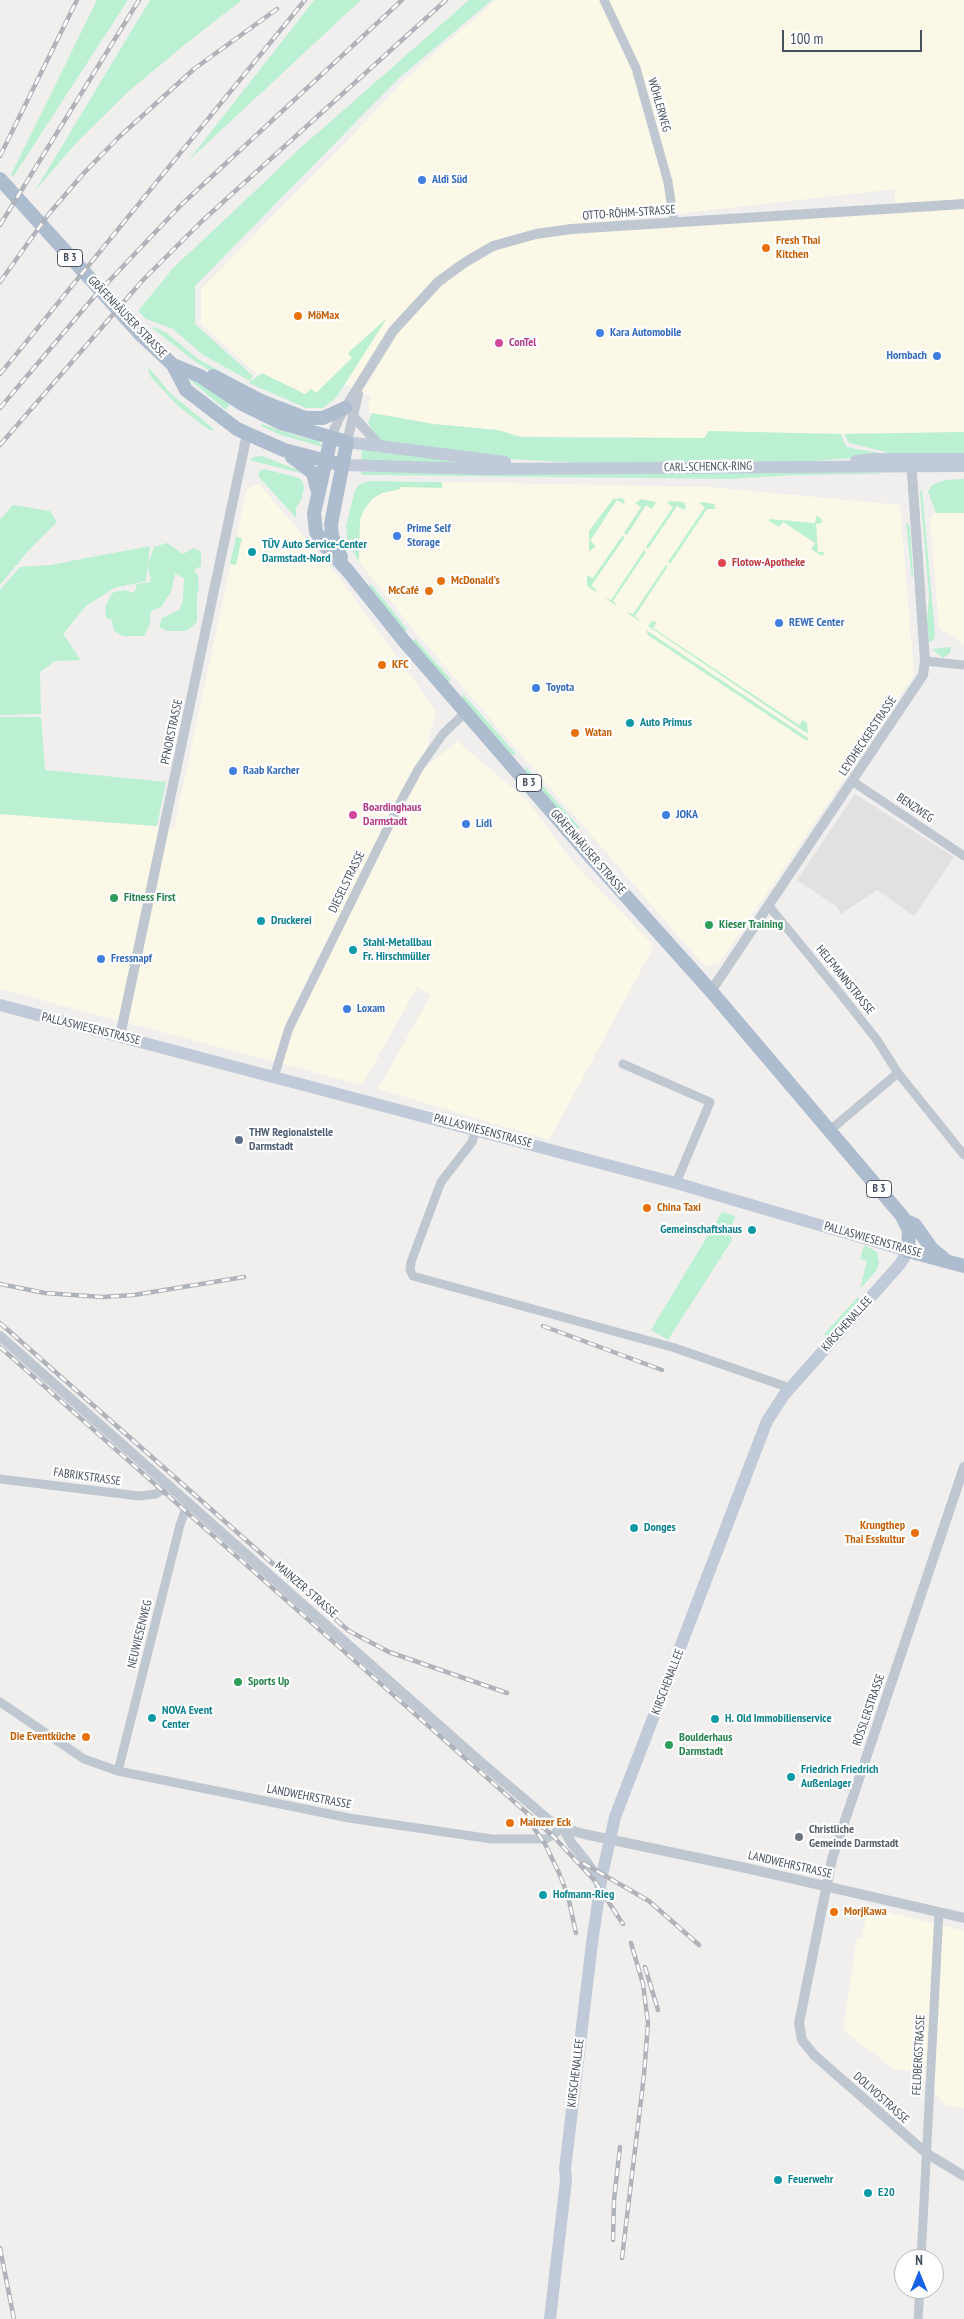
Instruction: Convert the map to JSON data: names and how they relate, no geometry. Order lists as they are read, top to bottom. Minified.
{"streets":{"main road":["B 3","GRÄFENHÄUSER STRASSE","CARL-SCHENCK-RING","PALLASWIESENSTRASSE","KIRSCHENALLEE"],"street":["WÖHLERWEG","OTTO-RÖHM-STRASSE","PFNORSTRASSE","LEYDHECKERSTRASSE","BENZWEG","DIESELSTRASSE","HELFMANNSTRASSE","FABRIKSTRASSE","MAINZER STRASSE","NEUWIESENWEG","RÖSSLERSTRASSE","LANDWEHRSTRASSE","FELDBERGSTRASSE","DOLIVOSTRASSE"]},"crossings":[["WÖHLERWEG","OTTO-RÖHM-STRASSE"],["OTTO-RÖHM-STRASSE","GRÄFENHÄUSER STRASSE"],["OTTO-RÖHM-STRASSE","CARL-SCHENCK-RING"],["B 3","GRÄFENHÄUSER STRASSE"],["GRÄFENHÄUSER STRASSE","CARL-SCHENCK-RING"],["GRÄFENHÄUSER STRASSE","PFNORSTRASSE"],["GRÄFENHÄUSER STRASSE","LEYDHECKERSTRASSE"],["GRÄFENHÄUSER STRASSE","DIESELSTRASSE"],["GRÄFENHÄUSER STRASSE","PALLASWIESENSTRASSE"],["CARL-SCHENCK-RING","LEYDHECKERSTRASSE"],["PFNORSTRASSE","PALLASWIESENSTRASSE"],["LEYDHECKERSTRASSE","BENZWEG"],["LEYDHECKERSTRASSE","HELFMANNSTRASSE"],["DIESELSTRASSE","PALLASWIESENSTRASSE"],["PALLASWIESENSTRASSE","KIRSCHENALLEE"],["KIRSCHENALLEE","MAINZER STRASSE"],["KIRSCHENALLEE","LANDWEHRSTRASSE"],["FABRIKSTRASSE","MAINZER STRASSE"],["MAINZER STRASSE","NEUWIESENWEG"],["MAINZER STRASSE","LANDWEHRSTRASSE"],["NEUWIESENWEG","LANDWEHRSTRASSE"],["RÖSSLERSTRASSE","LANDWEHRSTRASSE"],["RÖSSLERSTRASSE","DOLIVOSTRASSE"],["LANDWEHRSTRASSE","FELDBERGSTRASSE"],["FELDBERGSTRASSE","DOLIVOSTRASSE"]],"places":["Aldi Süd","Fresh Thai Kitchen","MöMax","Kara Automobile","ConTel","Hornbach","Prime Self Storage","TÜV Auto Service-Center Darmstadt-Nord","Flotow-Apotheke","McDonald's","McCafé","REWE Center","KFC","Toyota","Auto Primus","Watan","Raab Karcher","Boardinghaus Darmstadt","JOKA","Lidl","Fitness First","Druckerei","Kieser Training","Stahl-Metallbau Fr. Hirschmüller","Fressnapf","Loxam","THW Regionalstelle Darmstadt","China Taxi","Gemeinschaftshaus","Donges","Krungthep Thai Esskultur","Sports Up","NOVA Event Center","H. Old Immobilienservice","Die Eventküche","Boulderhaus Darmstadt","Friedrich Friedrich Außenlager","Mainzer Eck","Christliche Gemeinde Darmstadt","Hofmann-Rieg","MorjKawa","Feuerwehr","E20"],"scale_bar":"100 m","north":"top"}
